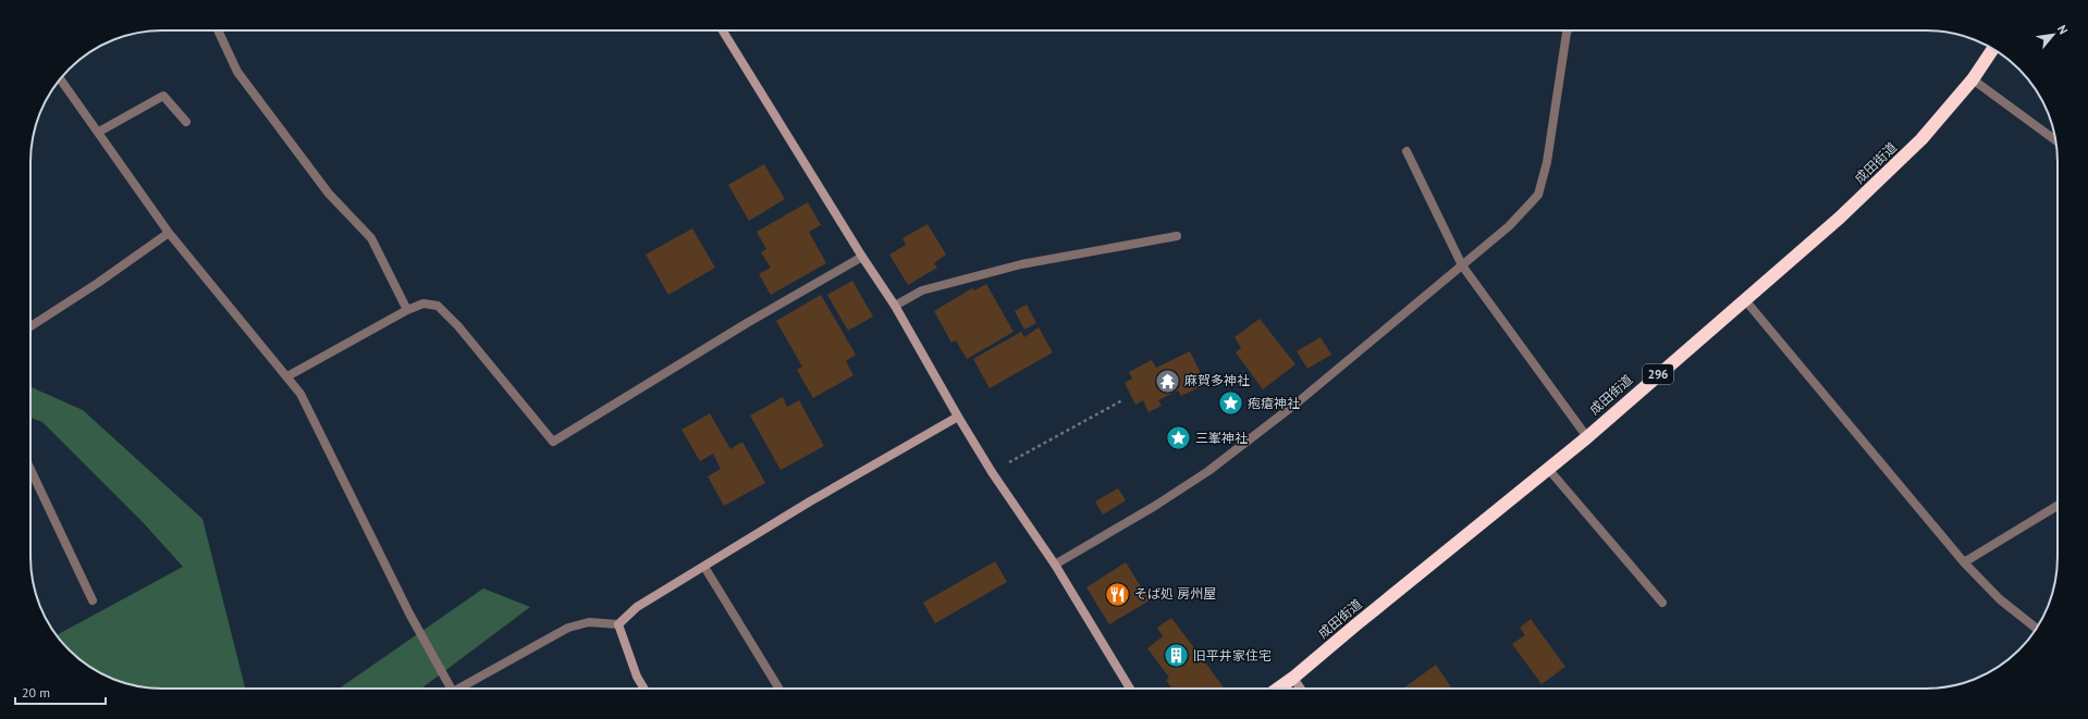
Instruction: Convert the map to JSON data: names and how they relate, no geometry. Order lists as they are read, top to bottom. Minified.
{"streets":{"highway":["成田街道","296"]},"crossings":[["成田街道","296"]],"places":{"temple":["麻賀多神社"],"place":["疱瘡神社","三峯神社"],"restaurant":["そば処 房州屋"],"building":["旧平井家住宅"]},"scale_bar":"20 m","north":"top right"}
